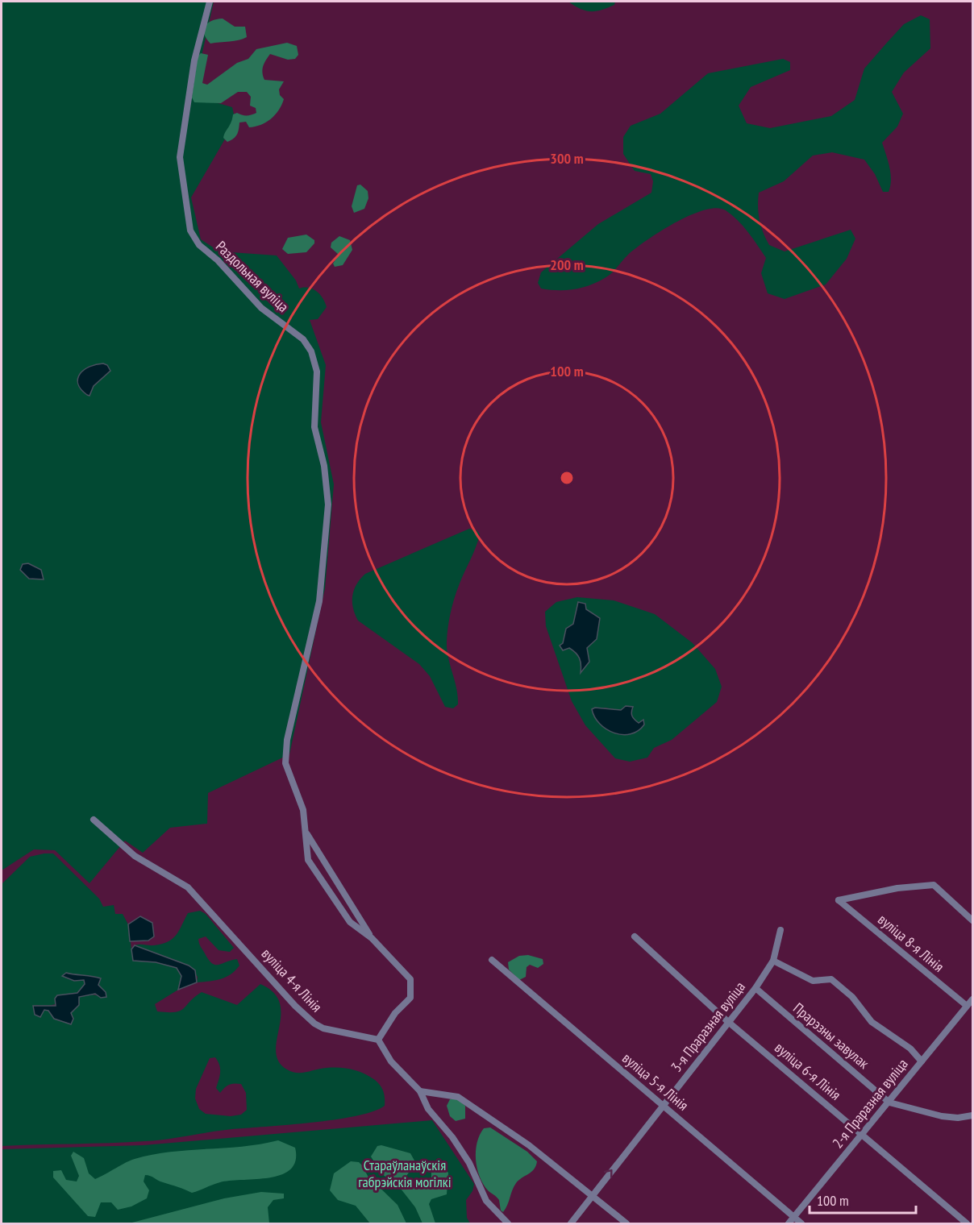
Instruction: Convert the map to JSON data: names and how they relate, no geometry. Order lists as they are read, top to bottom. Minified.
{"streets":{"street":["Раздольная вуліца","вуліца 8-я Лінія","вуліца 4-я Лінія","3-я Праразная вуліца","Прарэзны завулак","вуліца 6-я Лінія","вуліца 5-я Лінія","2-я Праразная вуліца"]},"crossings":[["вуліца 8-я Лінія","2-я Праразная вуліца"],["3-я Праразная вуліца","Прарэзны завулак"],["3-я Праразная вуліца","вуліца 6-я Лінія"],["3-я Праразная вуліца","вуліца 5-я Лінія"],["Прарэзны завулак","2-я Праразная вуліца"],["вуліца 6-я Лінія","2-я Праразная вуліца"],["вуліца 5-я Лінія","2-я Праразная вуліца"]],"parks":["Стараўланаўскія габрэйскія могілкі"],"scale_bar":"100 m","rings":["300 m","200 m","100 m"]}
